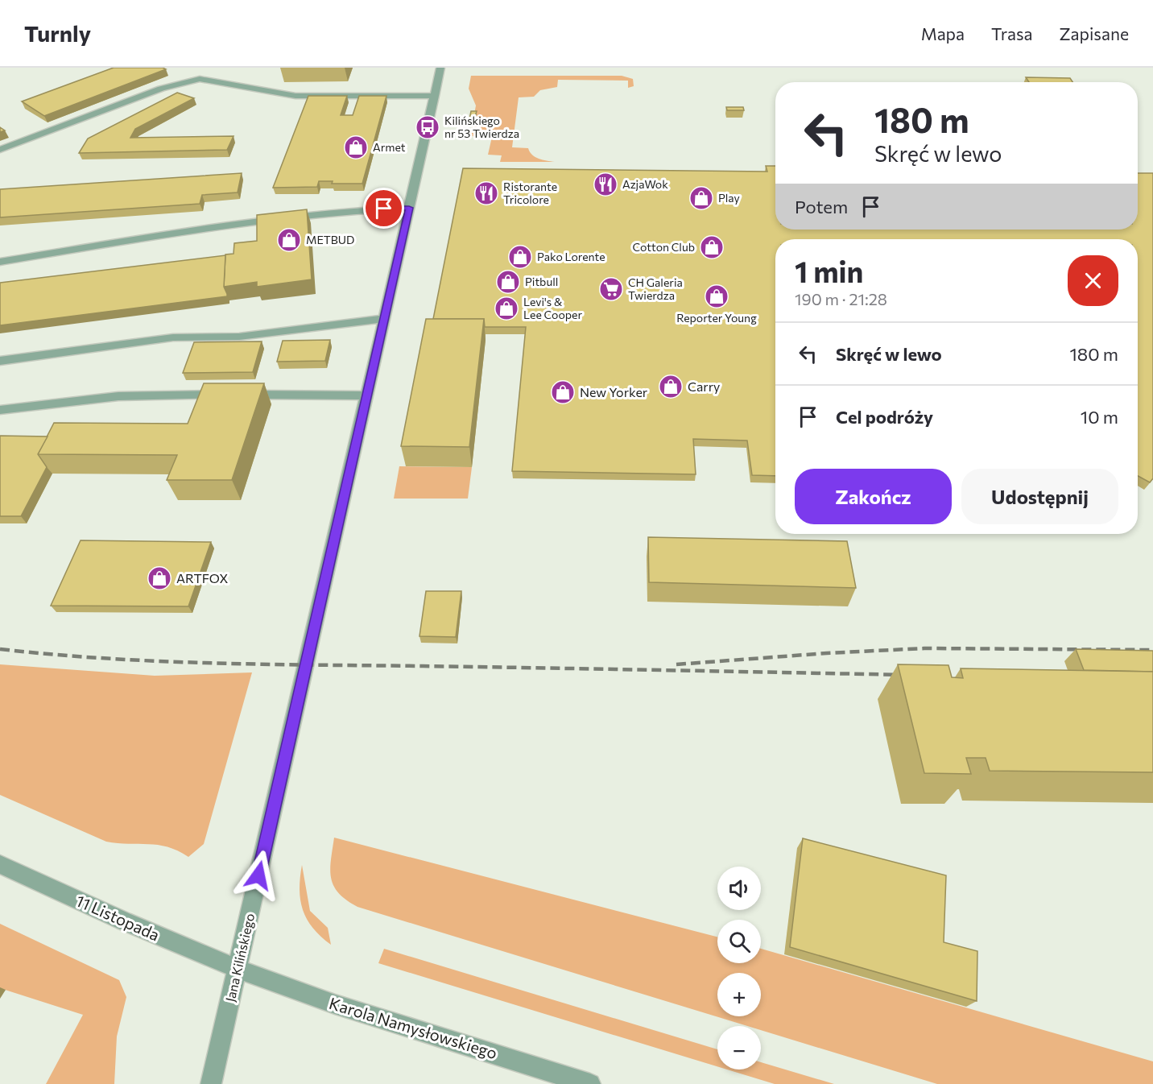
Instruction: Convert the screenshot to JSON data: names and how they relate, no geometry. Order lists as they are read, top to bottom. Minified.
{"streets":{"street":["11 Listopada","Jana Kilińskiego","Karola Namysłowskiego"]},"crossings":[["11 Listopada","Jana Kilińskiego"],["11 Listopada","Karola Namysłowskiego"],["Jana Kilińskiego","Karola Namysłowskiego"]],"places":{"bus stop":["Kilińskiego nr 53 Twierdza"],"shop":["Armet","Play","METBUD","Cotton Club","Pako Lorente","Pitbull","Reporter Young","Levi's & Lee Cooper","Carry","New Yorker","ARTFOX"],"restaurant":["AzjaWok","Ristorante Tricolore"],"supermarket":["CH Galeria Twierdza"]},"page":{"header":"Turnly","nav":["Mapa","Trasa","Zapisane"],"turn":["180 m","Skręć w lewo"],"then":"Potem","heading":["1 min","190 m · 21:28"],"list":[{"name":"Skręć w lewo","value":"180 m"},{"name":"Cel podróży","value":"10 m"}],"buttons":["Zakończ","Udostępnij"],"map_buttons":["+","−"]}}
